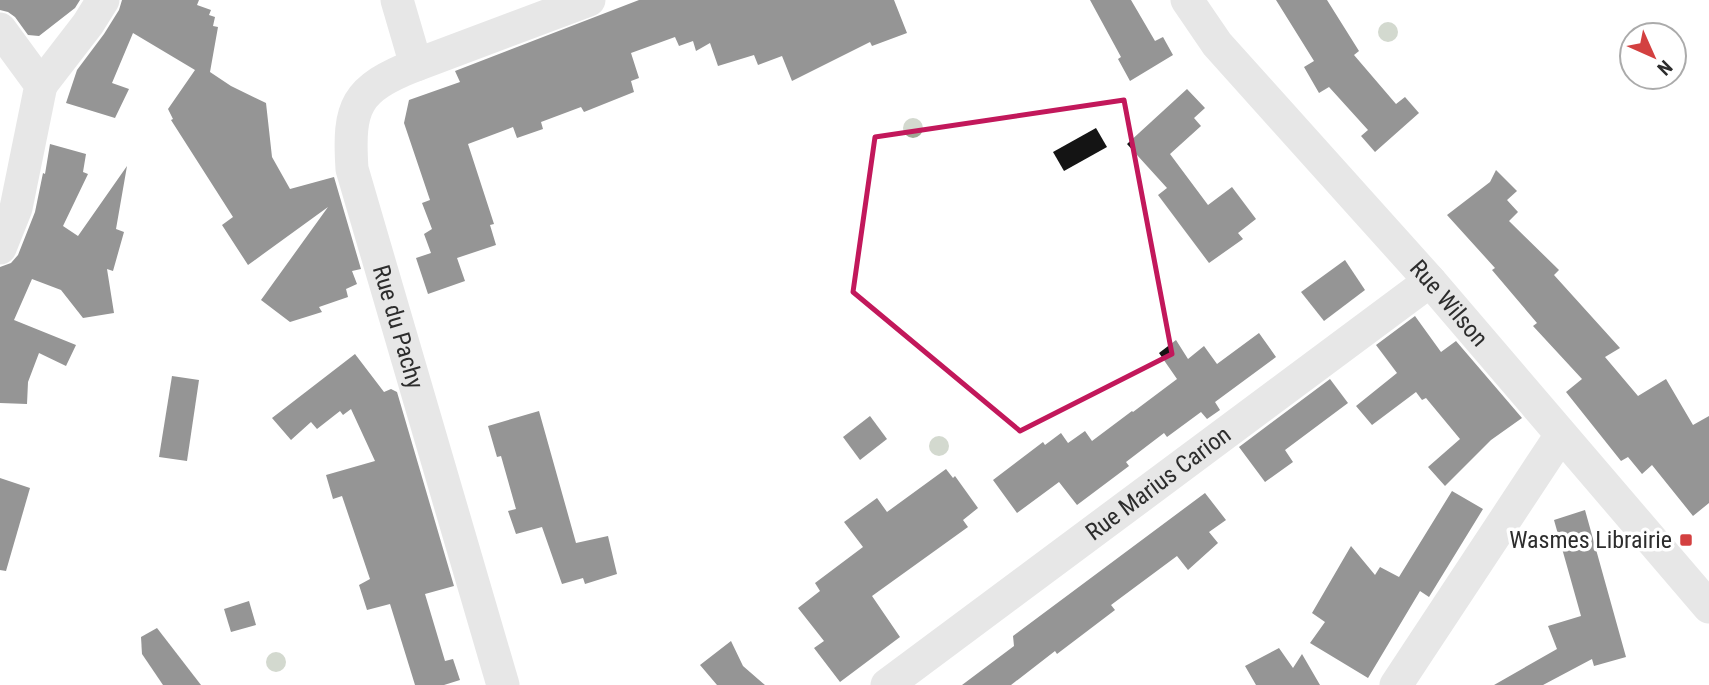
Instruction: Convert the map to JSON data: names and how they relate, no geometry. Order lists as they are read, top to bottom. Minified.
{"streets":{"street":["Rue Wilson","Rue du Pachy","Rue Marius Carion"]},"crossings":[["Rue Wilson","Rue Marius Carion"]],"places":{"transit":["Wasmes Librairie"]},"north":"bottom right"}
